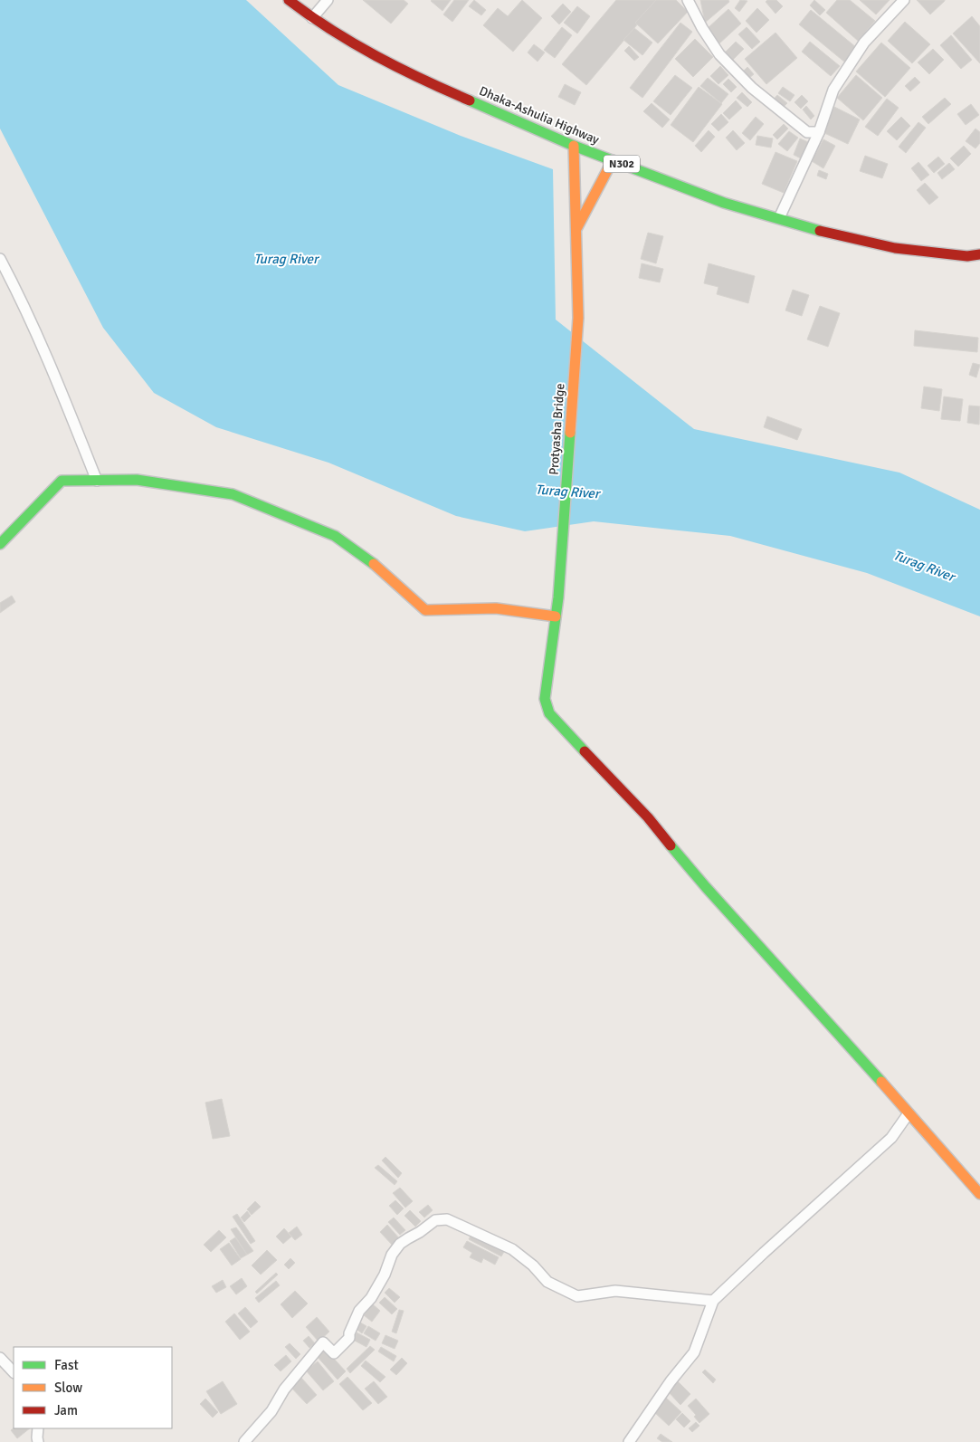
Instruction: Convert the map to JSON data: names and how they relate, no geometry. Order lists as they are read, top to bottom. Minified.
{"streets":{"main road":["Dhaka-Ashulia Highway","N302","Protyasha Bridge"]},"crossings":[["Dhaka-Ashulia Highway","Protyasha Bridge"]],"water":["Turag River"],"legend":["Fast","Slow","Jam"]}
